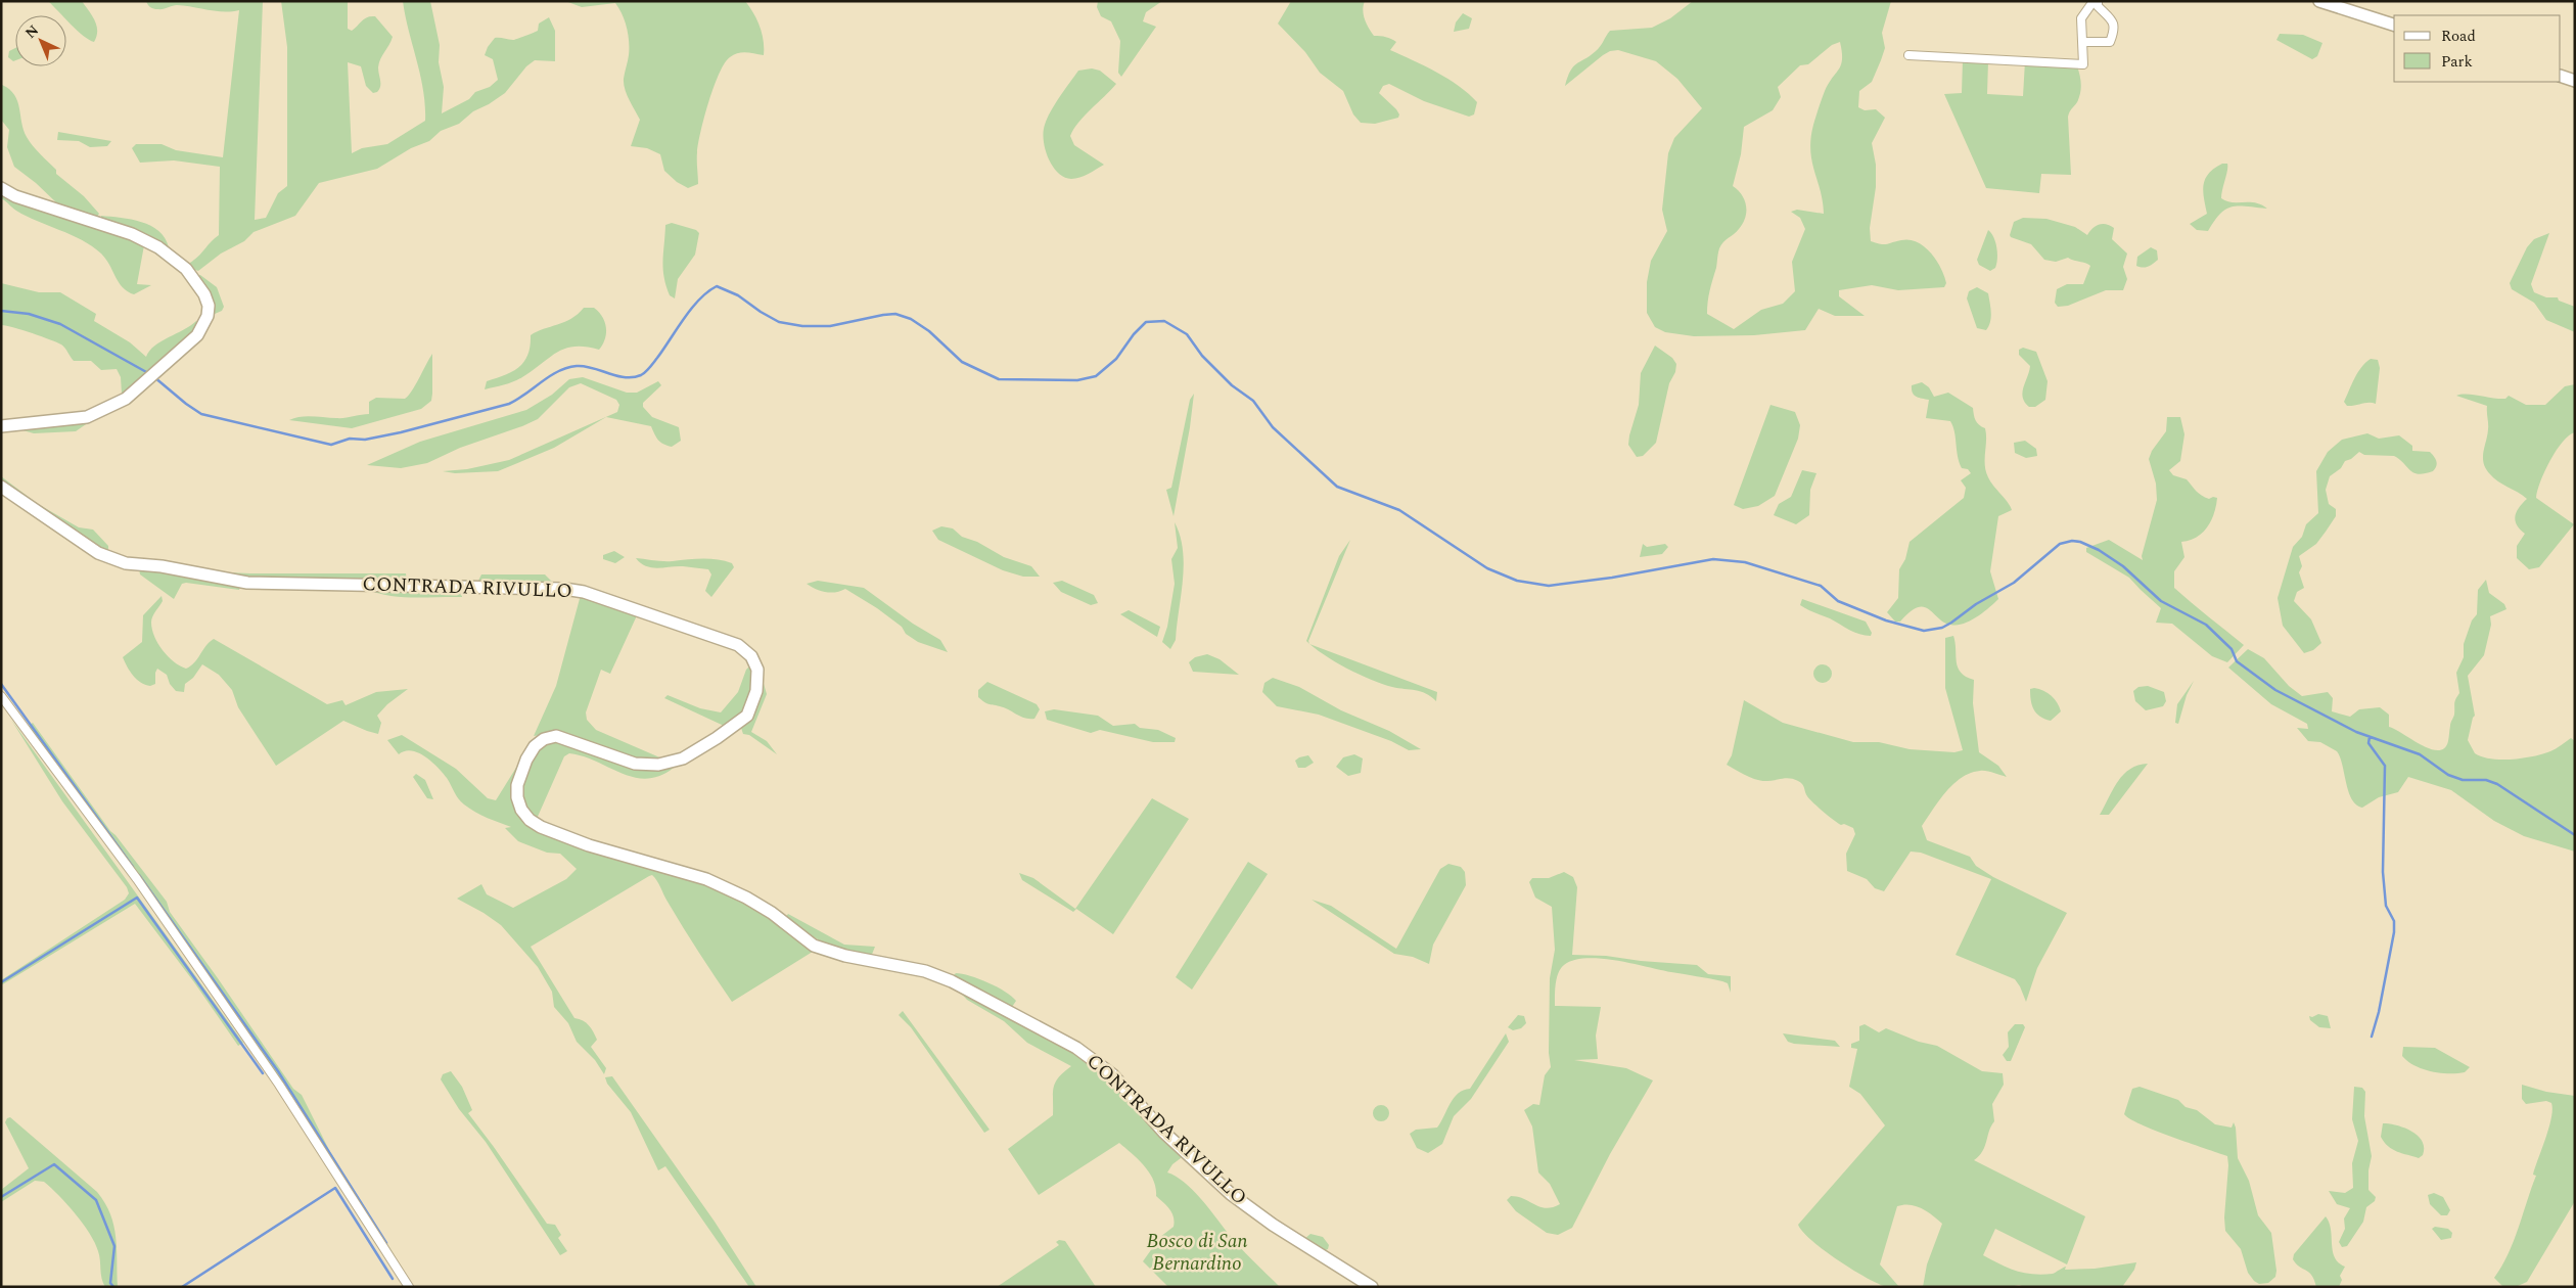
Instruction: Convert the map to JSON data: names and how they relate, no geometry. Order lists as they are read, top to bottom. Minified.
{"streets":{"street":["CONTRADA RIVULLO"]},"parks":["Bosco di San Bernardino"],"legend":["Road","Park"],"north":"top left"}
